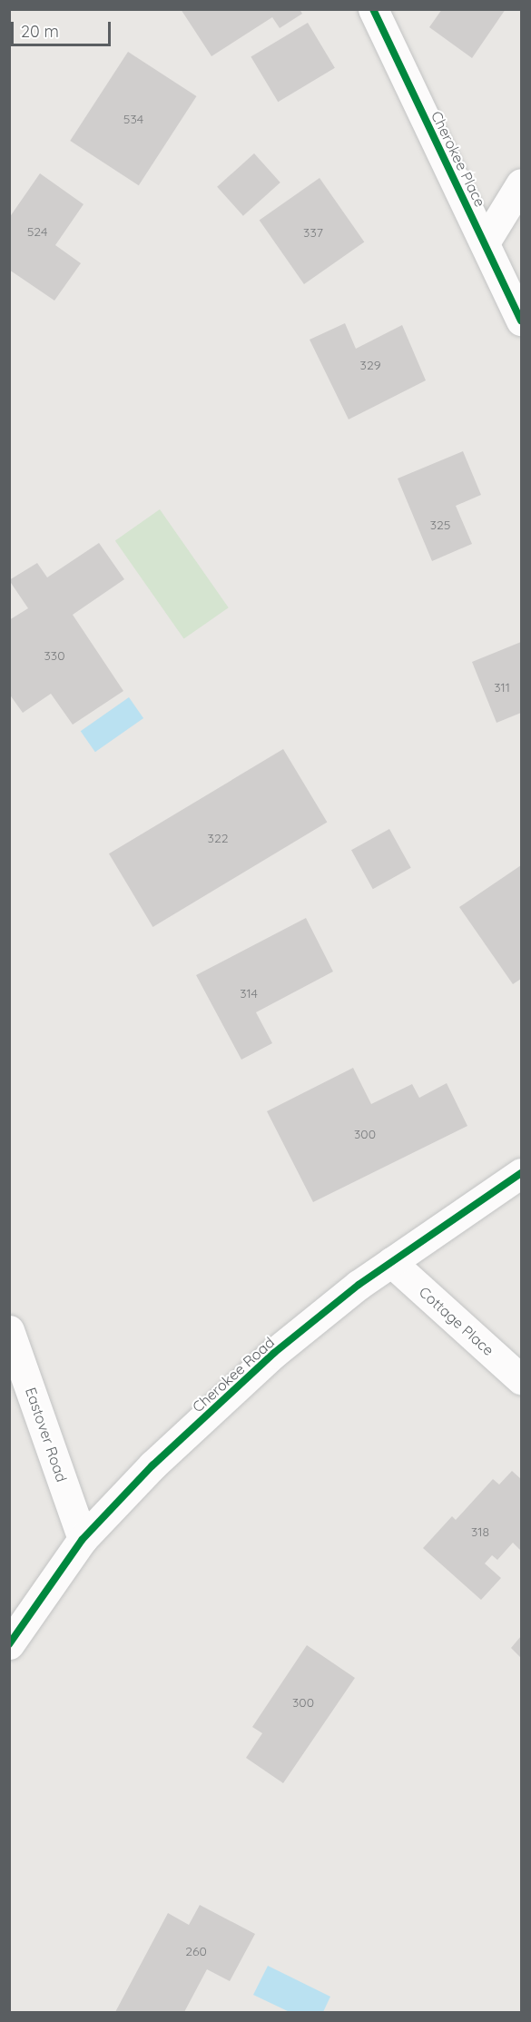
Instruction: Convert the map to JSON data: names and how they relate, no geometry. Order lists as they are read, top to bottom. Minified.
{"streets":{"street":["Cherokee Place","Cottage Place","Cherokee Road","Eastover Road"]},"crossings":[["Cottage Place","Cherokee Road"],["Cherokee Road","Eastover Road"]],"house_numbers":["534","524","337","329","325","330","311","322","314","300","318","300","260"],"scale_bar":"20 m"}
